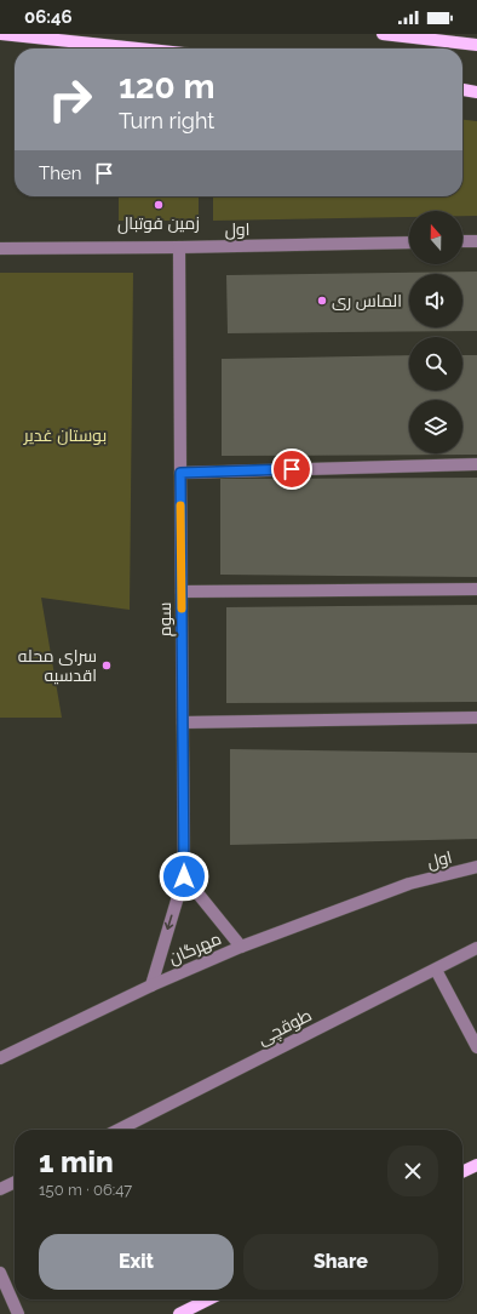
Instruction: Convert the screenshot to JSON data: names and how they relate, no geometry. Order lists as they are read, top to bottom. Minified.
{"streets":{"street":["اول","سوم","مهرگان","طوقچی"]},"crossings":[["اول","سوم"],["اول","مهرگان"],["سوم","مهرگان"]],"parks":["بوستان غدیر"],"places":["زمین فوتبال","الماس ری","سرای محله اقدسیه"],"north":"top","page":{"status":"06:46","turn":["120 m","Turn right"],"then":"Then","heading":["1 min","150 m · 06:47"],"buttons":["Exit","Share"]}}
